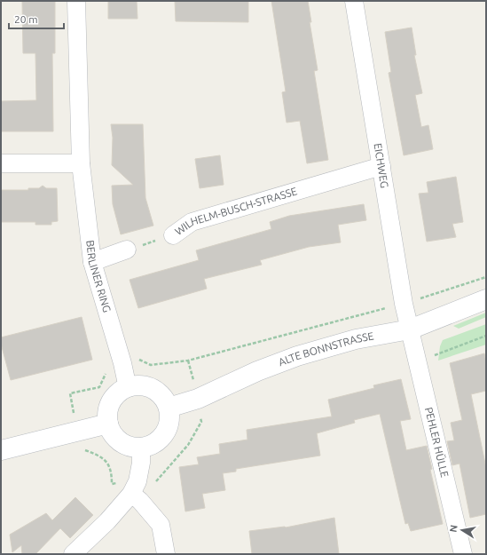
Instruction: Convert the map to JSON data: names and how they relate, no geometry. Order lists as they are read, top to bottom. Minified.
{"streets":{"main road":["ALTE BONNSTRASSE"],"street":["EICHWEG","WILHELM-BUSCH-STRASSE","BERLINER RING","PEHLER HÜLLE"]},"crossings":[["EICHWEG","WILHELM-BUSCH-STRASSE"],["EICHWEG","ALTE BONNSTRASSE"],["EICHWEG","PEHLER HÜLLE"],["BERLINER RING","ALTE BONNSTRASSE"],["ALTE BONNSTRASSE","PEHLER HÜLLE"]],"scale_bar":"20 m","north":"left"}
